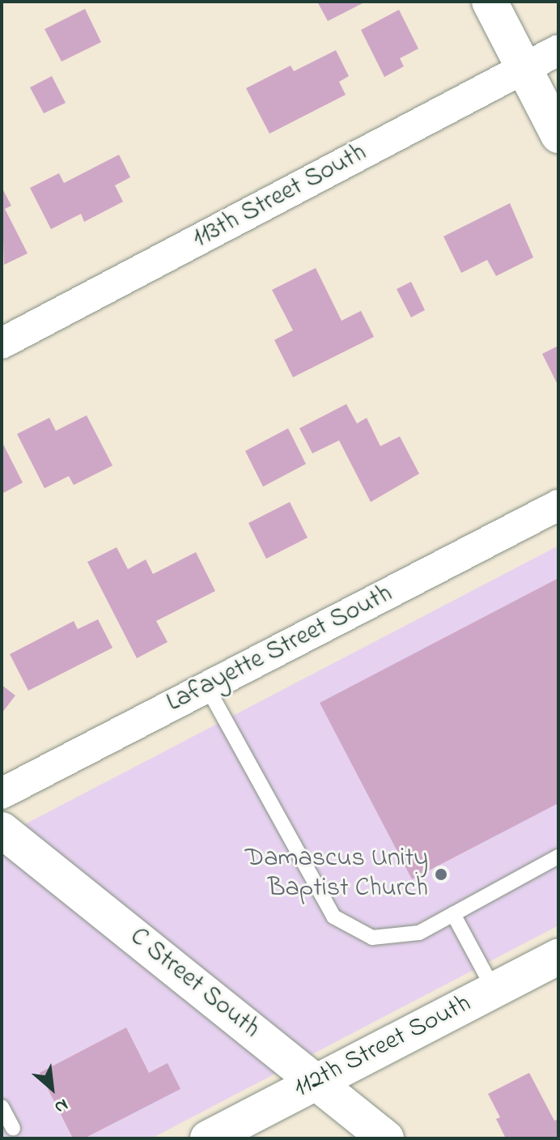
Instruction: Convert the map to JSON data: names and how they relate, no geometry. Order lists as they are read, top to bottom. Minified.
{"streets":{"main road":["C Street South","112th Street South"],"street":["113th Street South","Lafayette Street South"]},"crossings":[["C Street South","112th Street South"]],"places":["Damascus Unity Baptist Church"],"north":"bottom right"}
